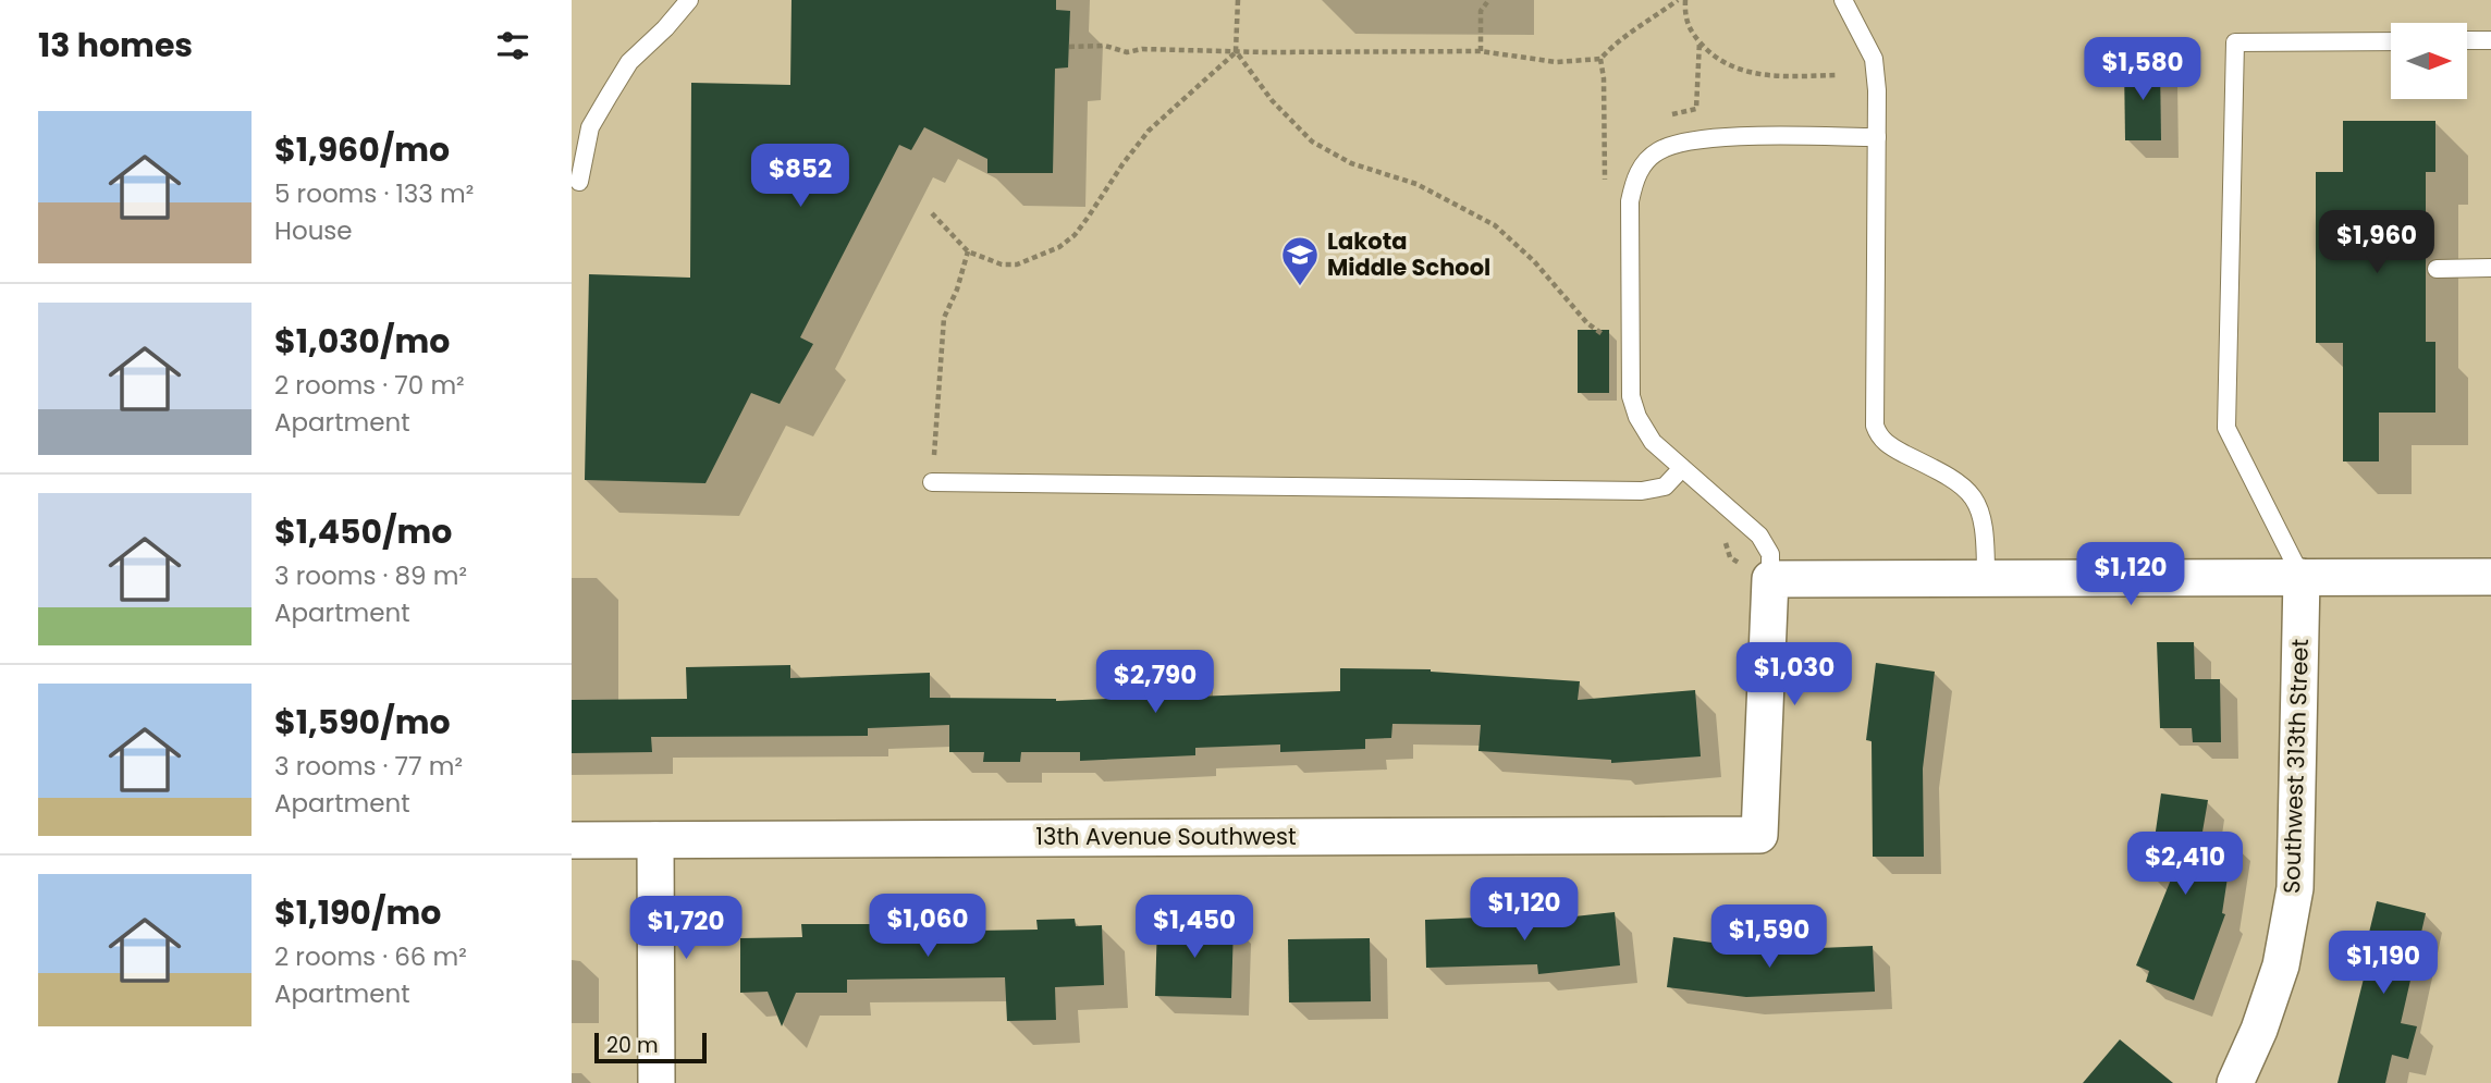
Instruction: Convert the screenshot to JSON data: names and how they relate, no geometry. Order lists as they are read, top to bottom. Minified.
{"streets":{"street":["Southwest 313th Street","13th Avenue Southwest"]},"places":{"school or university":["Lakota Middle School"]},"scale_bar":"20 m","north":"right","page":{"heading":"13 homes","price":["$1,580","$852","$1,960","$1,120","$1,030","$2,790","$2,410","$1,120","$1,060","$1,450","$1,720","$1,590","$1,190"],"list":[{"name":"$1,960/mo","note":"5 rooms · 133 m² · House"},{"name":"$1,030/mo","note":"2 rooms · 70 m² · Apartment"},{"name":"$1,450/mo","note":"3 rooms · 89 m² · Apartment"},{"name":"$1,590/mo","note":"3 rooms · 77 m² · Apartment"},{"name":"$1,190/mo","note":"2 rooms · 66 m² · Apartment"}],"scale":"20 m"}}
